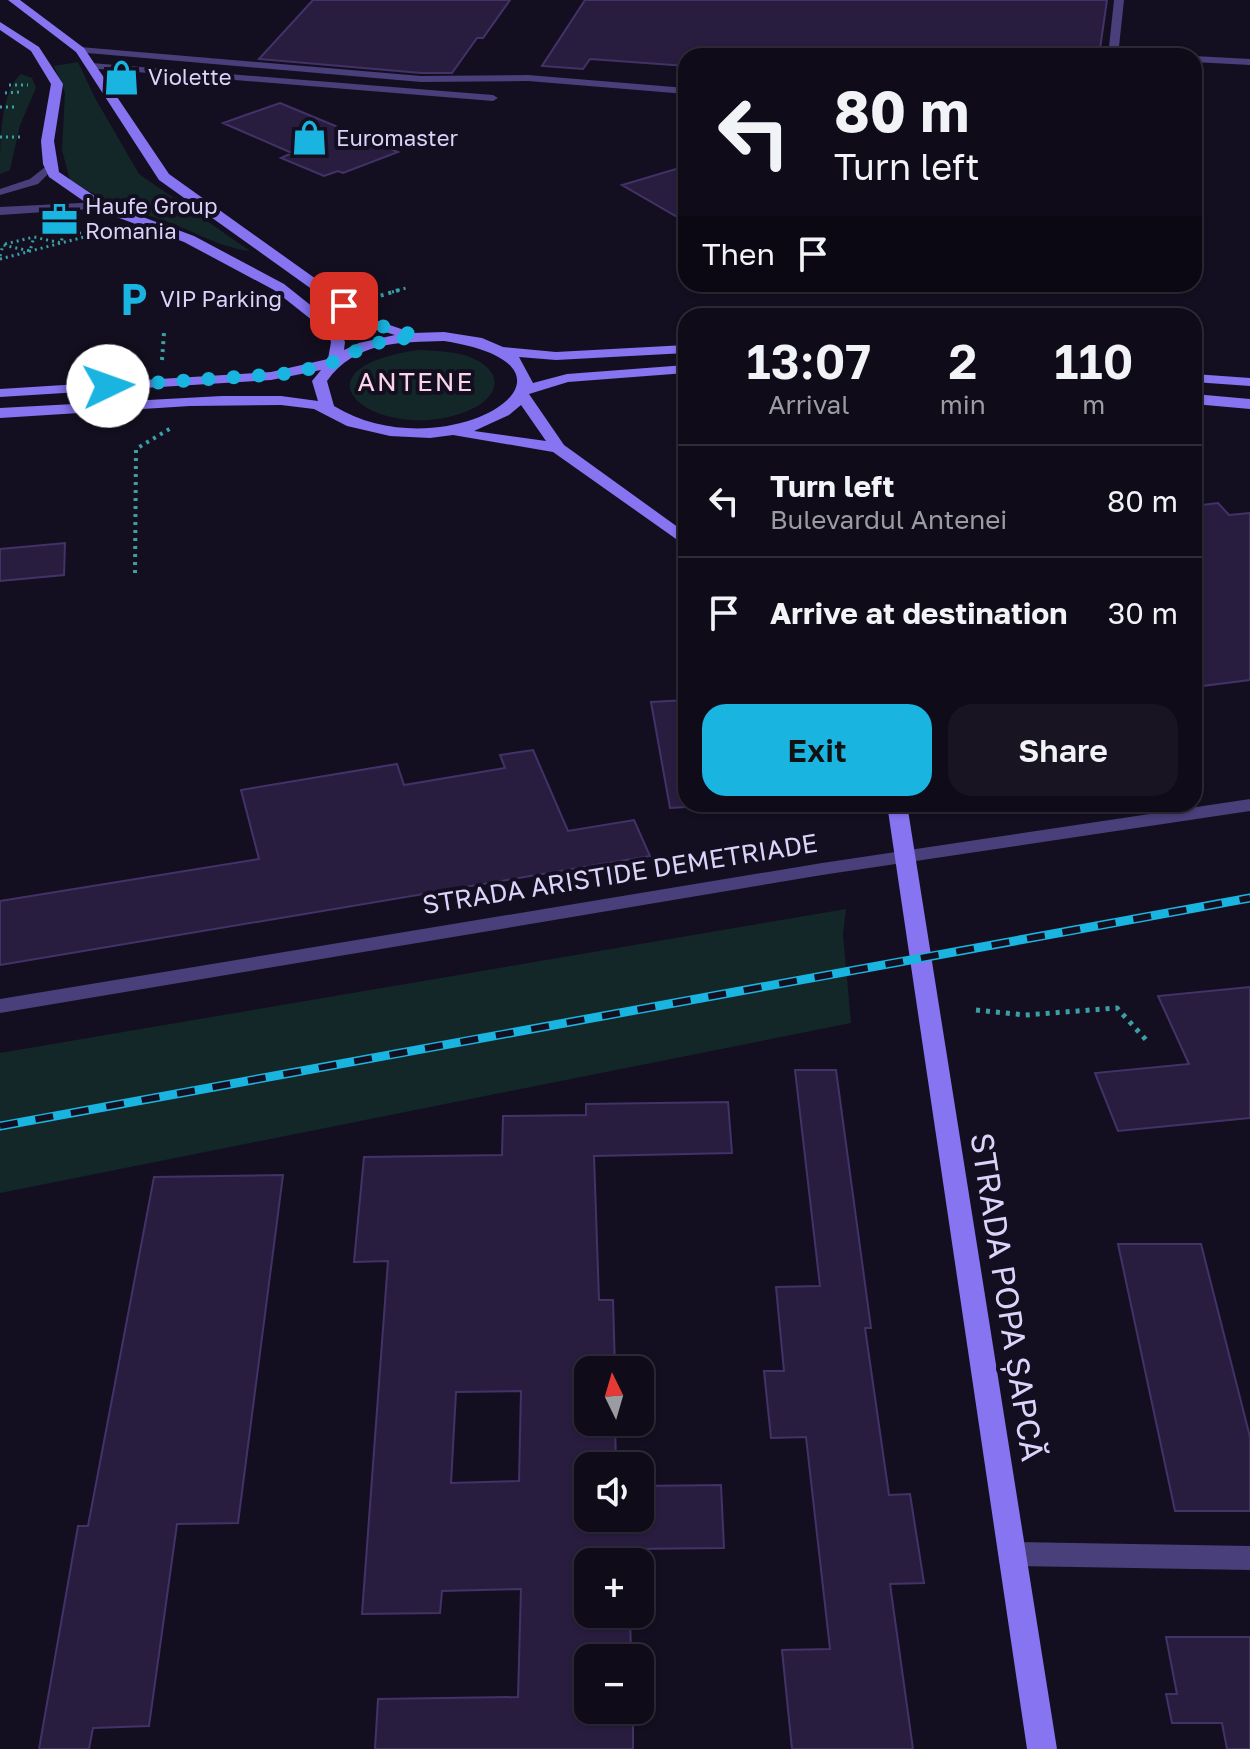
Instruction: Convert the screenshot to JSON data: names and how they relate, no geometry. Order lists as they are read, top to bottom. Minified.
{"streets":{"main road":["STRADA POPA ȘAPCĂ"],"street":["STRADA ARISTIDE DEMETRIADE"]},"crossings":[["STRADA ARISTIDE DEMETRIADE","STRADA POPA ȘAPCĂ"]],"districts":["ANTENE"],"places":{"shop":["Violette","Euromaster"],"office":["Haufe Group Romania"],"parking":["VIP Parking"]},"north":"top","page":{"turn":["80 m","Turn left"],"then":"Then","eta":["13:07","Arrival","2","min","110","m"],"list":[{"name":"Turn left","note":"Bulevardul Antenei","value":"80 m"},{"name":"Arrive at destination","value":"30 m"}],"buttons":["Exit","Share"],"map_buttons":["+","−"]}}
